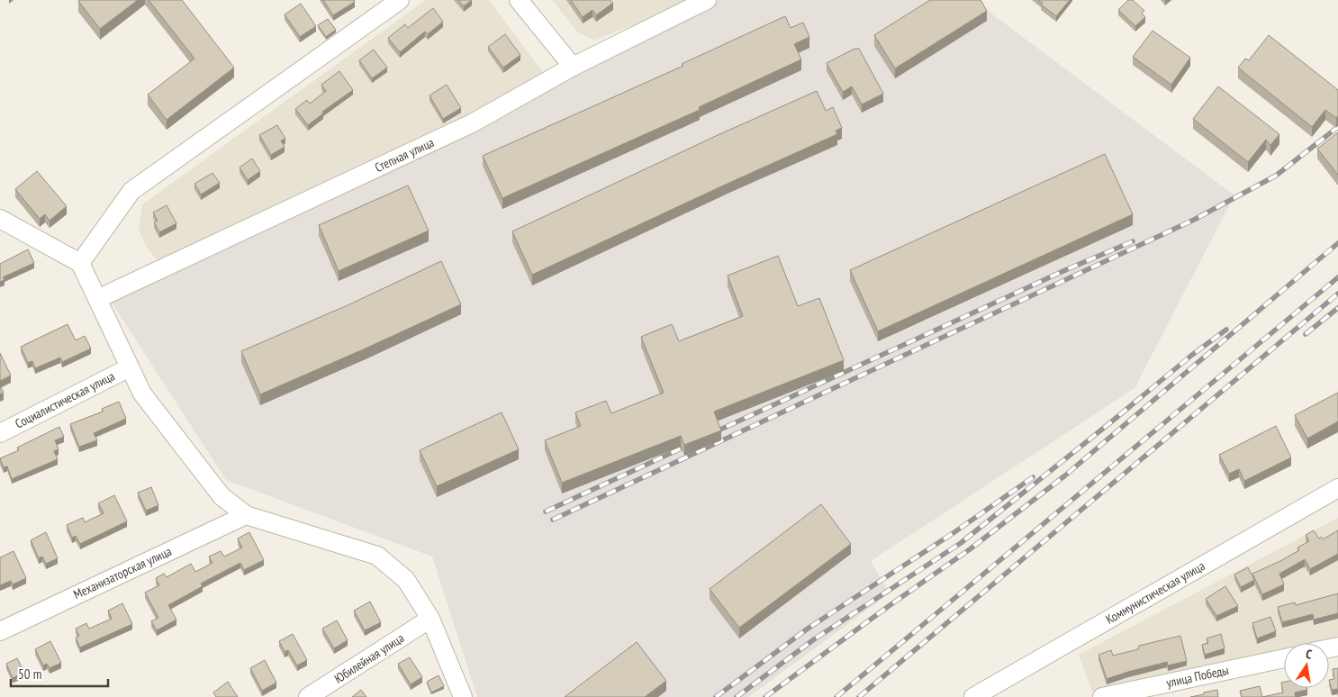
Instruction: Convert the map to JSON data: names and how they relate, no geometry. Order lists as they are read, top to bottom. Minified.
{"streets":{"street":["Степная улица","Социалистическая улица","Механизаторская улица","Коммунистическая улица","Юбилейная улица","улица Победы"]},"scale_bar":"50 m","north":"top"}
